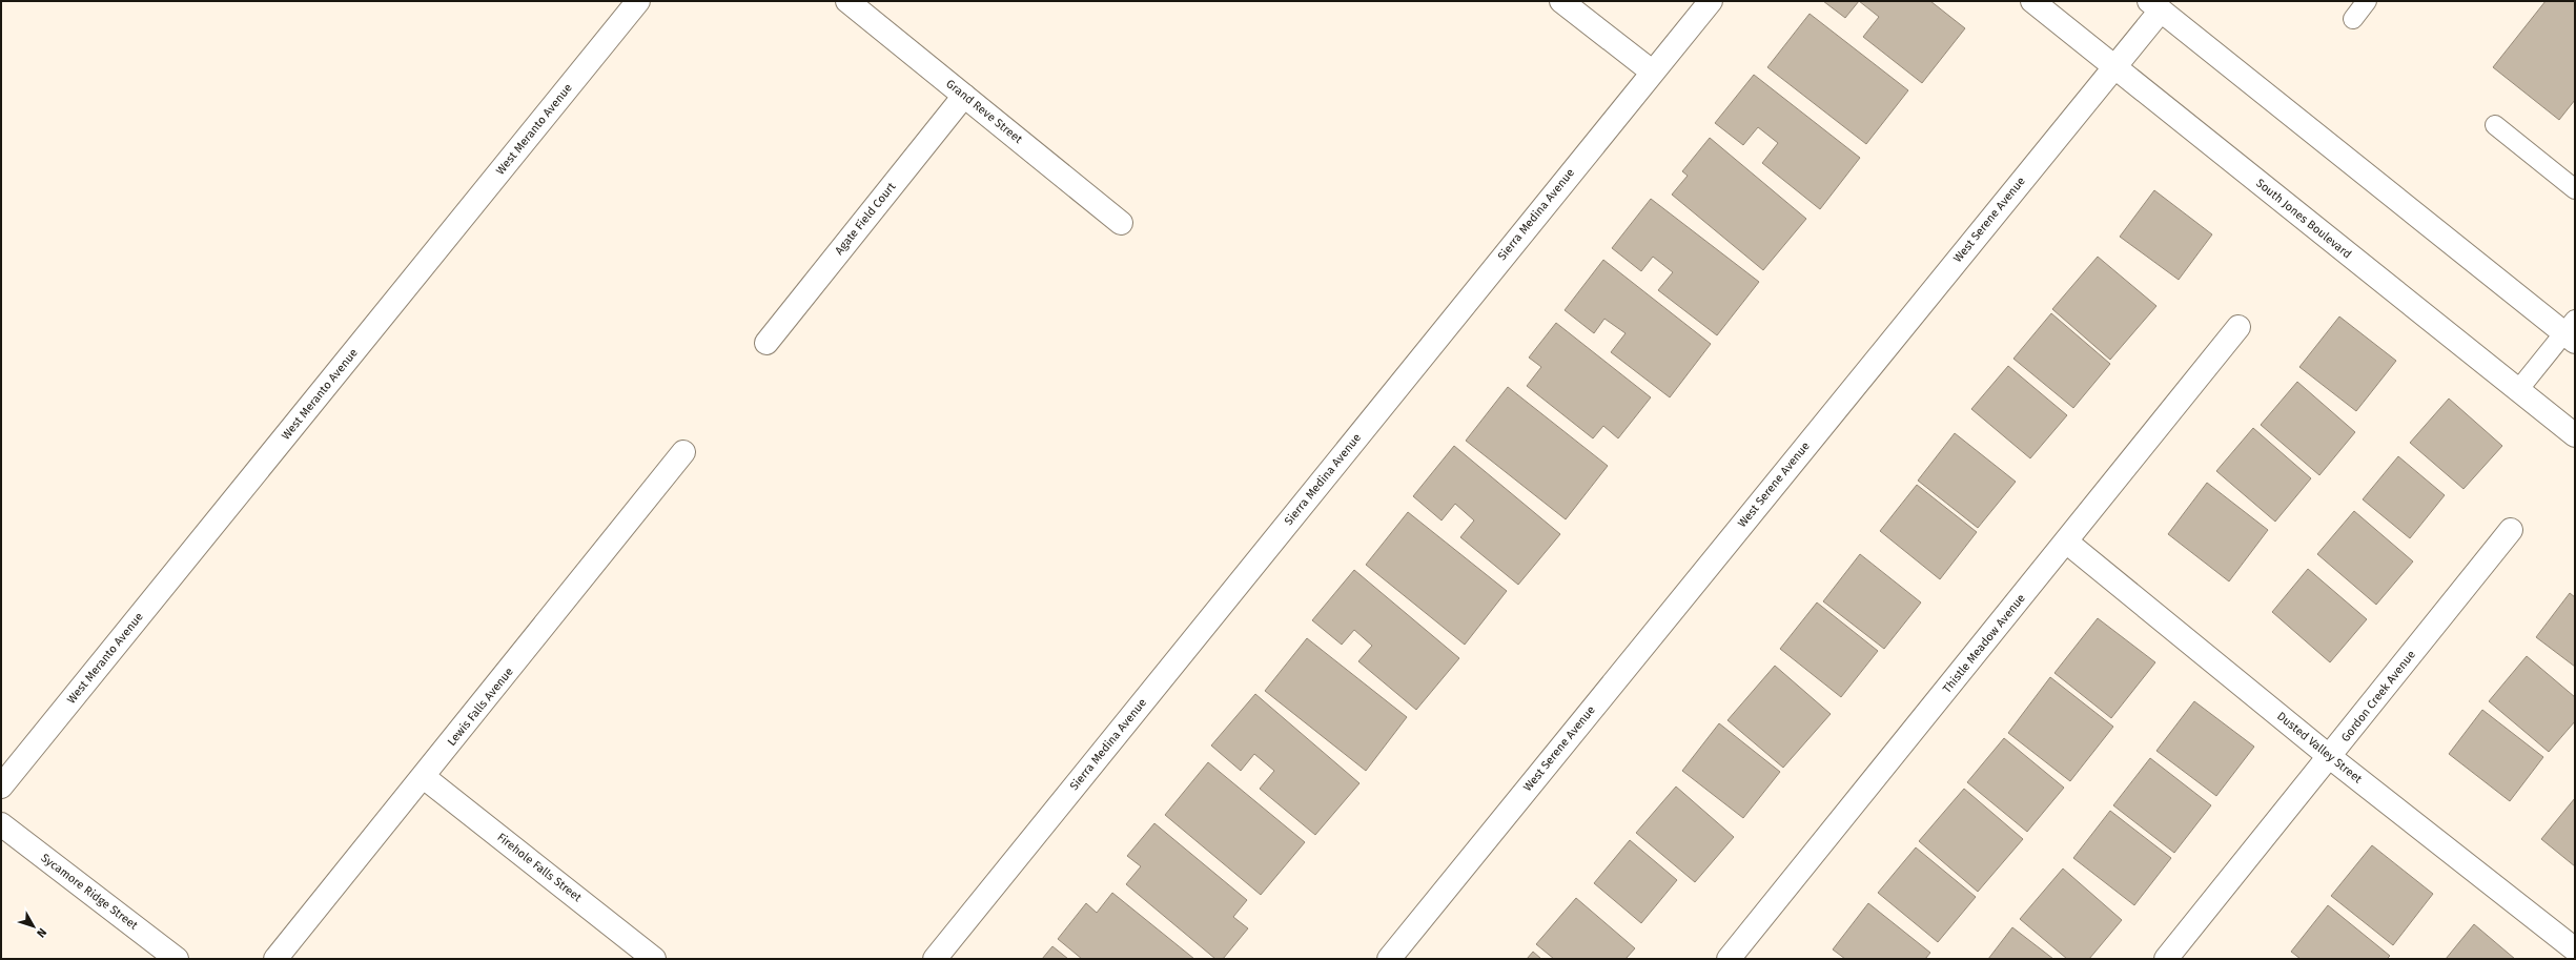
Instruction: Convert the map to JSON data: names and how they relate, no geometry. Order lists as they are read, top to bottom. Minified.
{"streets":{"street":["Grand Reve Street","West Meranto Avenue","Sierra Medina Avenue","Agate Field Court","South Jones Boulevard","West Serene Avenue","Thistle Meadow Avenue","Gordon Creek Avenue","Lewis Falls Avenue","Dusted Valley Street","Firehole Falls Street","Sycamore Ridge Street"]},"crossings":[["Grand Reve Street","Agate Field Court"],["South Jones Boulevard","West Serene Avenue"],["Thistle Meadow Avenue","Dusted Valley Street"],["Gordon Creek Avenue","Dusted Valley Street"],["Lewis Falls Avenue","Firehole Falls Street"]],"north":"bottom right"}
